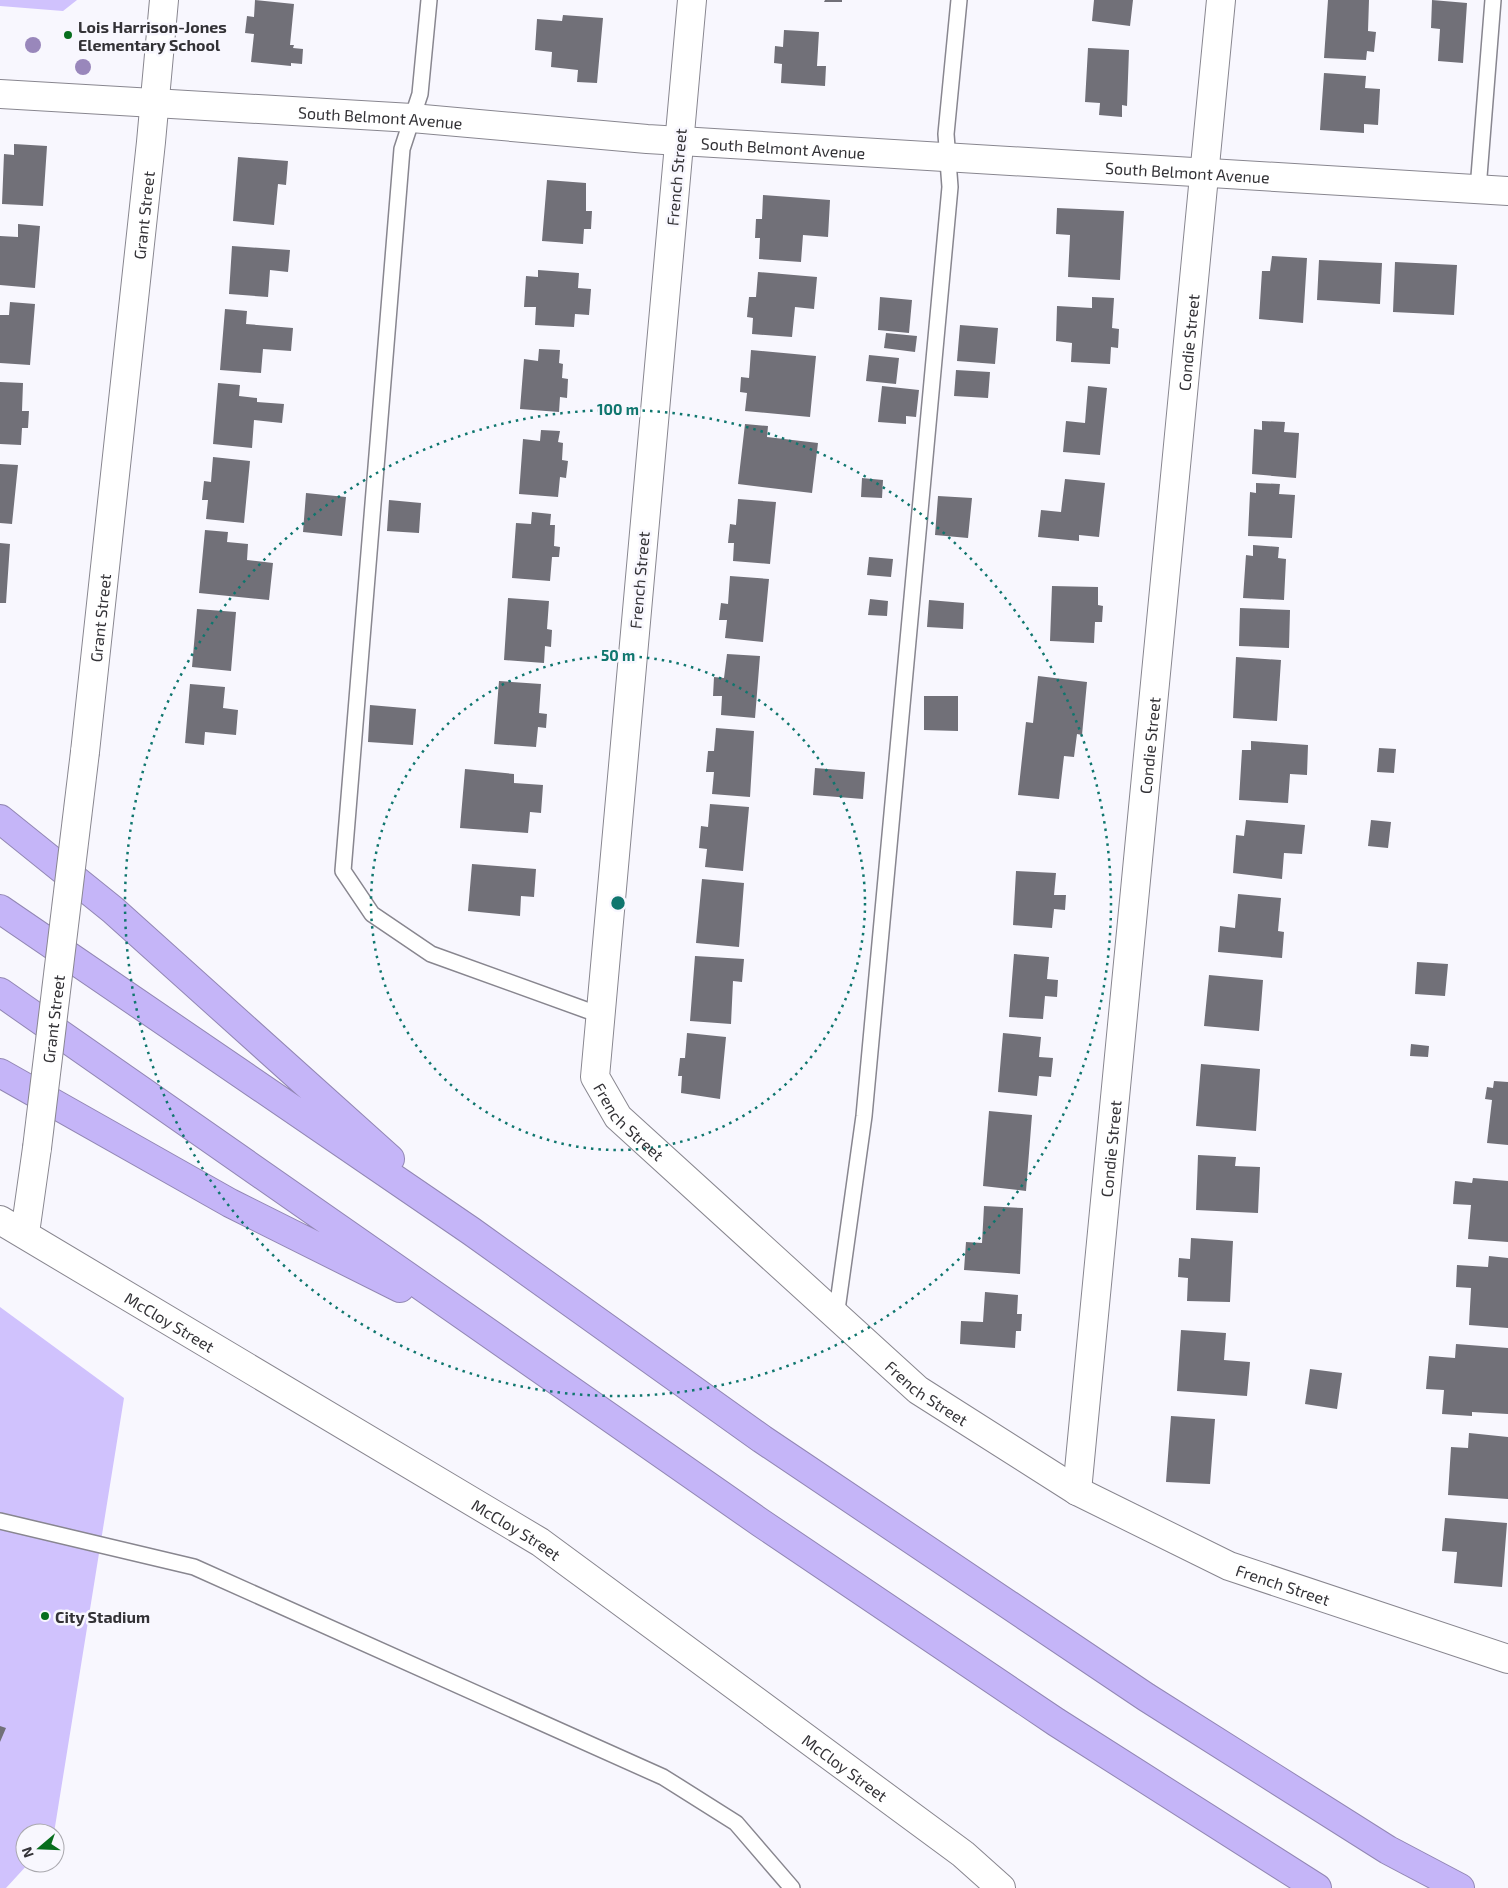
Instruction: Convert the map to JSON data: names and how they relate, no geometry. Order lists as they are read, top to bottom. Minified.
{"streets":{"street":["South Belmont Avenue","French Street","Grant Street","Condie Street","McCloy Street"]},"crossings":[["South Belmont Avenue","French Street"],["South Belmont Avenue","Grant Street"],["South Belmont Avenue","Condie Street"],["French Street","Condie Street"],["Grant Street","McCloy Street"]],"places":["Lois Harrison-Jones Elementary School","City Stadium"],"north":"left","rings":["100 m","50 m"]}
